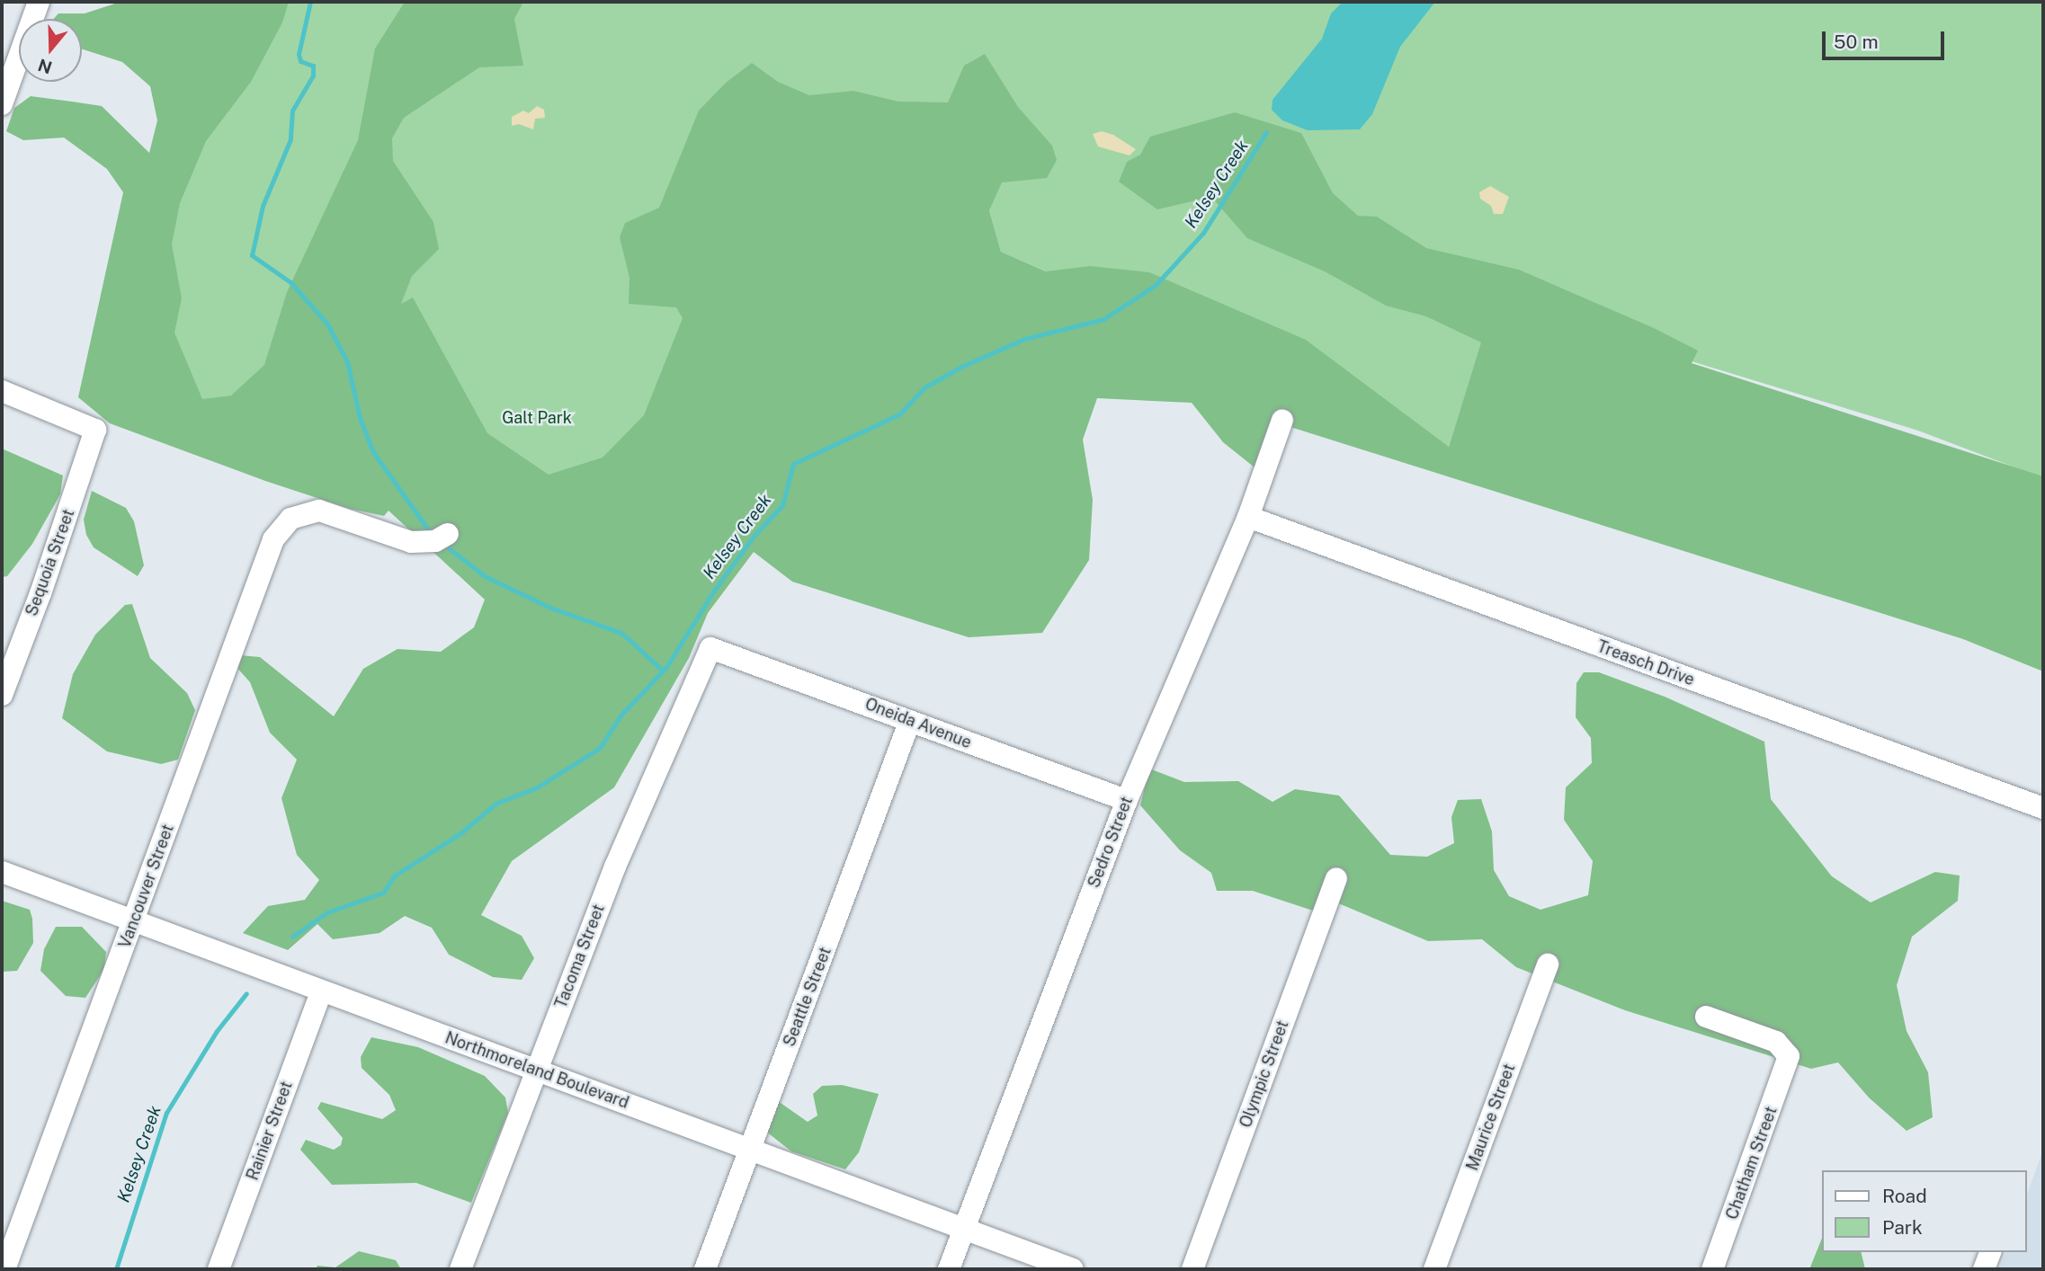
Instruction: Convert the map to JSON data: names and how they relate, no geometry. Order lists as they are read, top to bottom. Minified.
{"streets":{"street":["Sequoia Street","Treasch Drive","Oneida Avenue","Sedro Street","Vancouver Street","Tacoma Street","Seattle Street","Northmoreland Boulevard","Olympic Street","Maurice Street","Rainier Street","Chatham Street"]},"crossings":[["Treasch Drive","Sedro Street"],["Oneida Avenue","Sedro Street"],["Oneida Avenue","Tacoma Street"],["Oneida Avenue","Seattle Street"],["Sedro Street","Northmoreland Boulevard"],["Vancouver Street","Northmoreland Boulevard"],["Tacoma Street","Northmoreland Boulevard"],["Seattle Street","Northmoreland Boulevard"],["Northmoreland Boulevard","Rainier Street"]],"water":["Kelsey Creek"],"parks":["Galt Park"],"legend":["Road","Park"],"scale_bar":"50 m","north":"bottom"}
